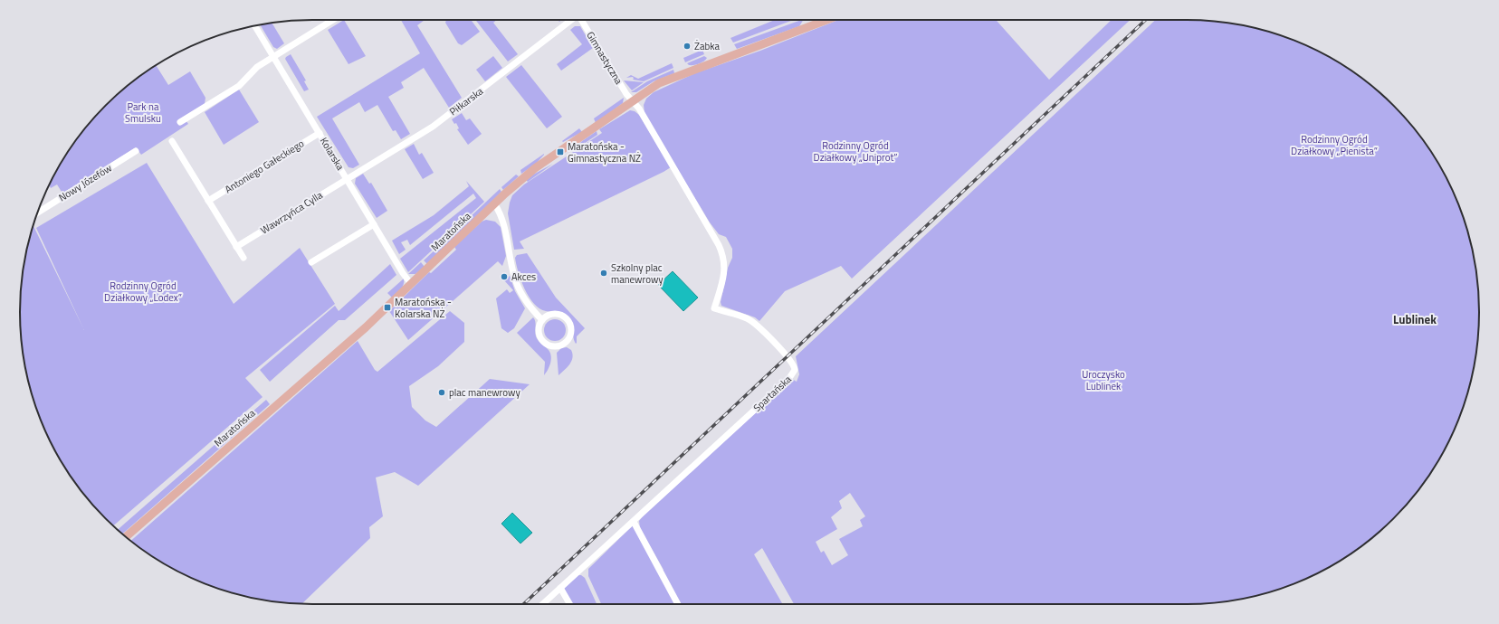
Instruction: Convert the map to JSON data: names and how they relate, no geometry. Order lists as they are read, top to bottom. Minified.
{"streets":{"main road":["Maratońska"],"street":["Gimnastyczna","Piłkarska","Kolarska","Antoniego Gałeckiego","Nowy Józefów","Wawrzyńca Cylla","Spartańska"]},"crossings":[["Gimnastyczna","Maratońska"],["Gimnastyczna","Spartańska"],["Piłkarska","Kolarska"],["Piłkarska","Wawrzyńca Cylla"],["Kolarska","Antoniego Gałeckiego"],["Kolarska","Wawrzyńca Cylla"],["Kolarska","Maratońska"]],"districts":["Lublinek"],"parks":["Park na Smulsku","Rodzinny Ogród Działkowy „Pienista”","Rodzinny Ogród Działkowy „Uniprot”","Rodzinny Ogród Działkowy „Lodex”","Uroczysko Lublinek"],"places":{"other":["Żabka","Szkolny plac manewrowy","Akces","plac manewrowy"],"transit":["Maratońska - Gimnastyczna NŻ","Maratońska - Kolarska NŻ"]}}
